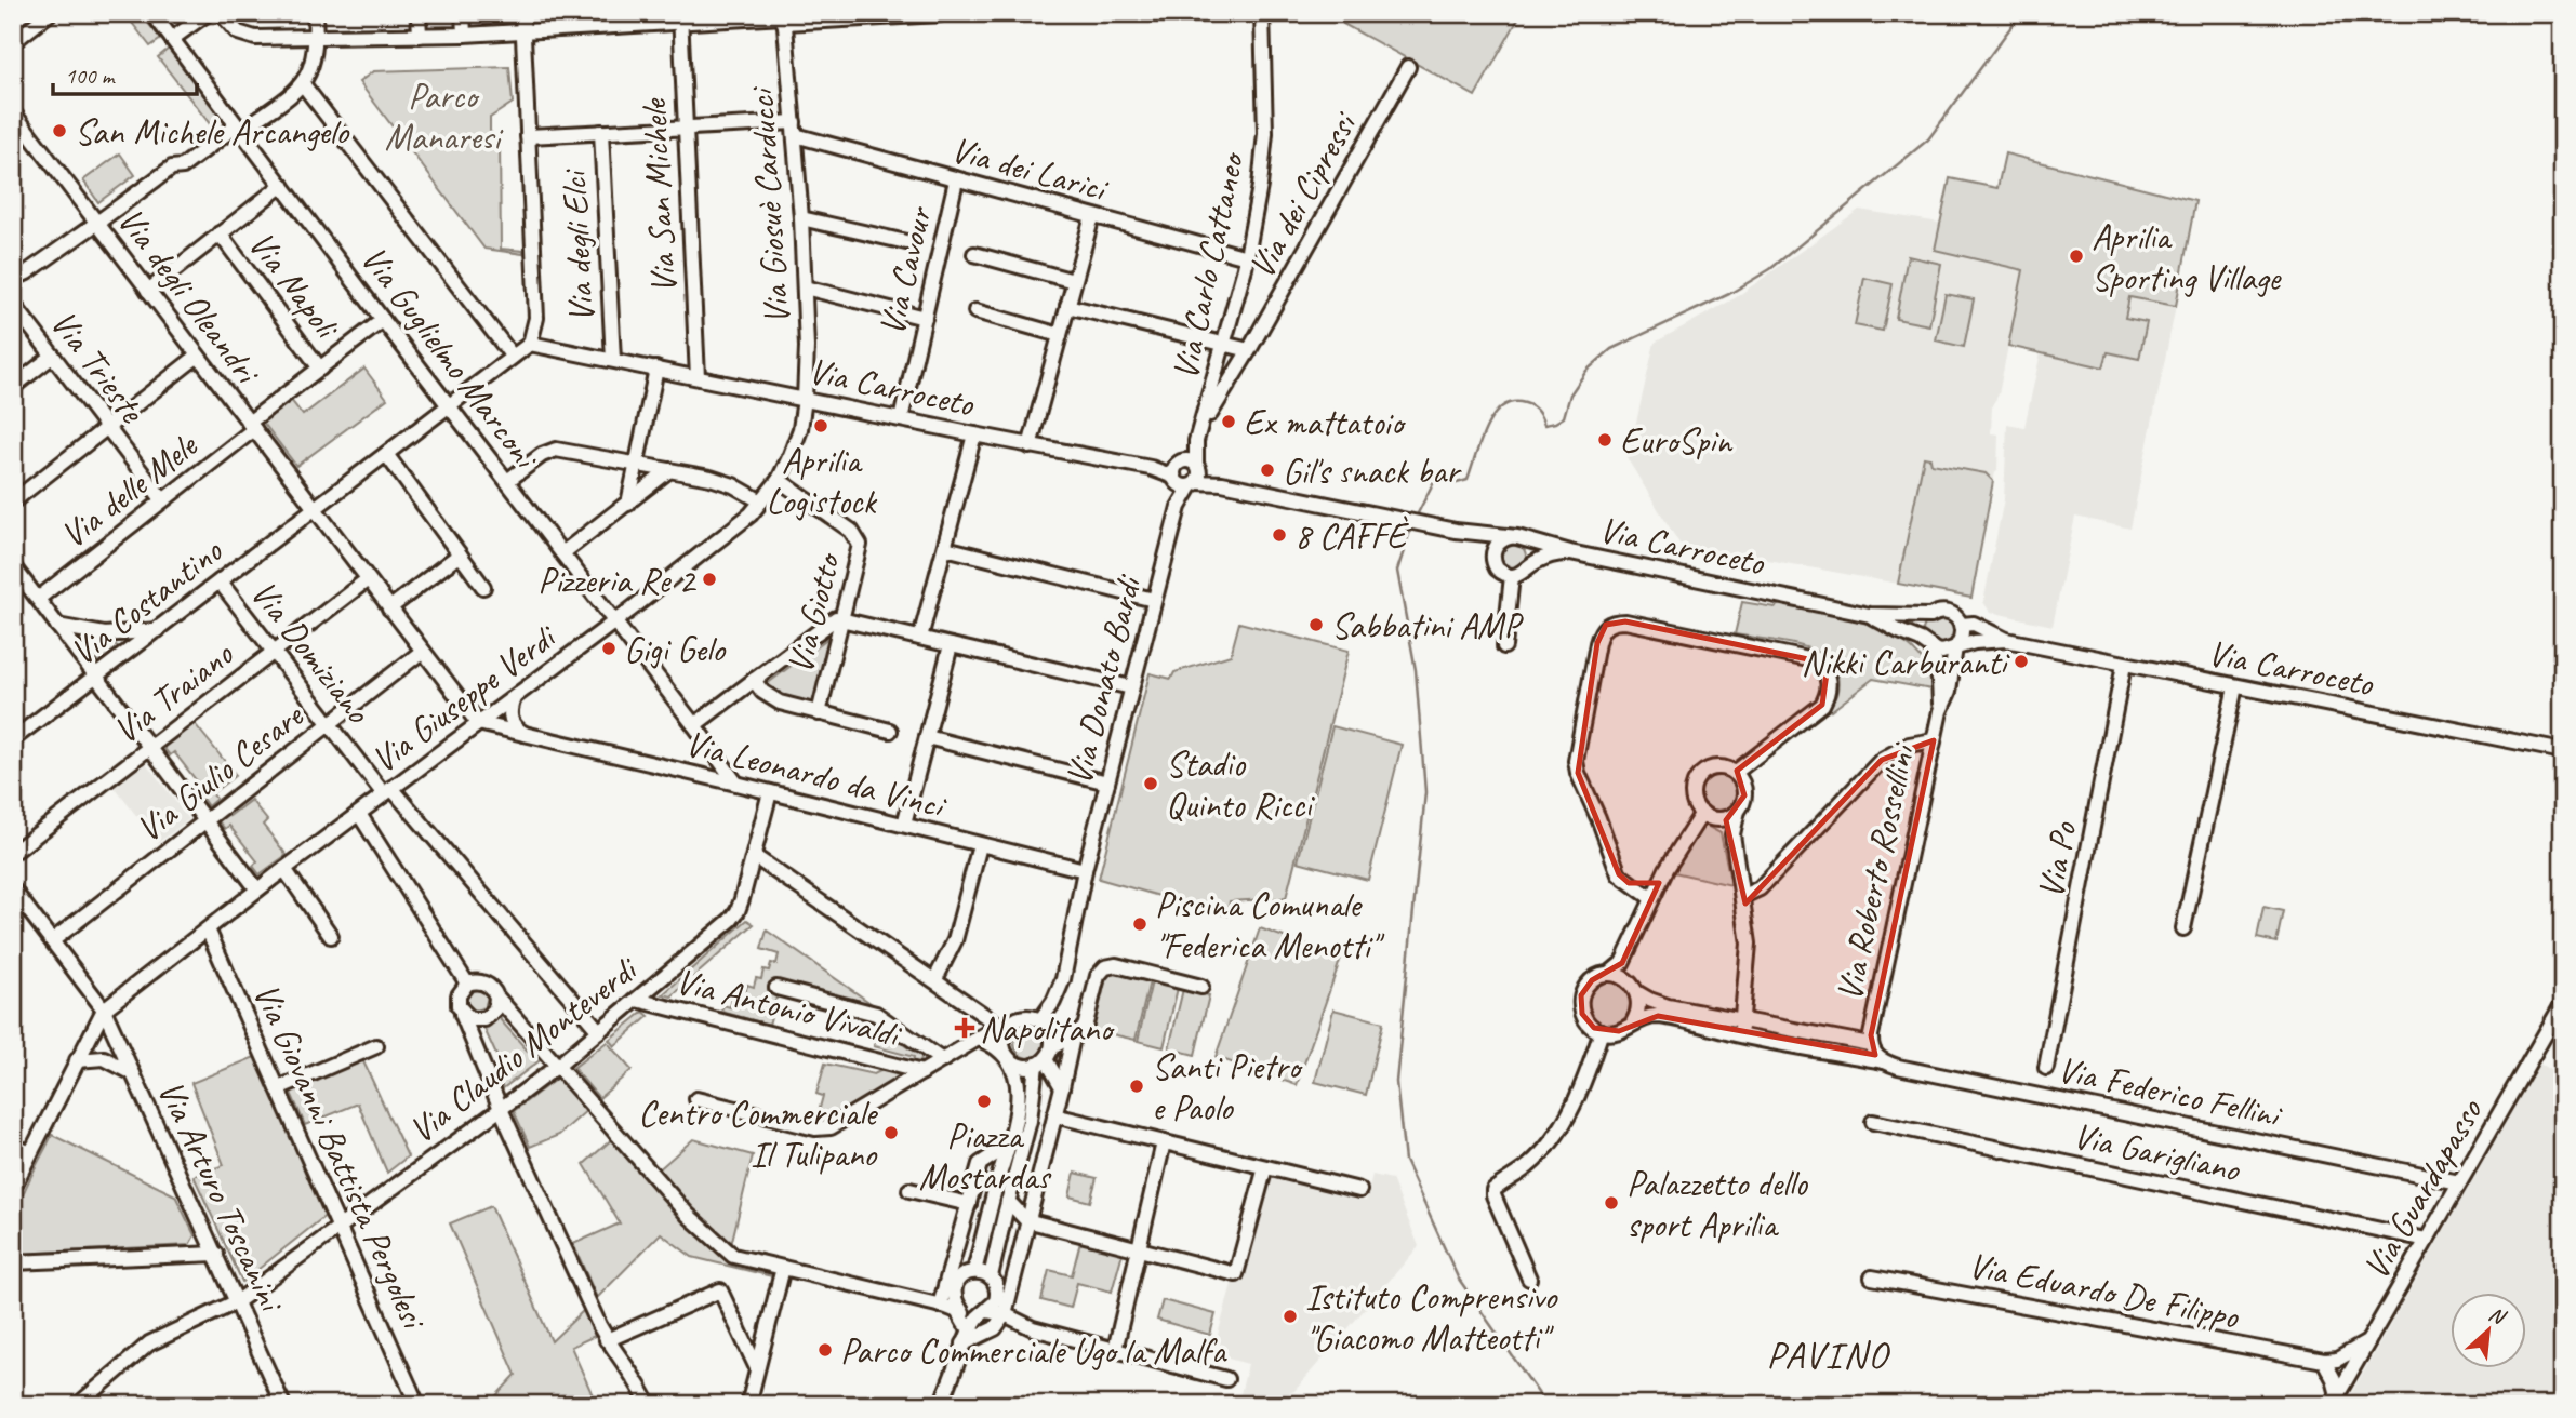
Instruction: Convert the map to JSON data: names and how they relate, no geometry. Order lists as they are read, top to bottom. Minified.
{"streets":{"street":["Via dei Larici","Via dei Cipressi","Via San Michele","Via Giosuè Carducci","Via degli Elci","Via Carlo Cattaneo","Via Cavour","Via Napoli","Via degli Oleandri","Via Guglielmo Marconi","Via Trieste","Via Carroceto","Via delle Mele","Via Costantino","Via Giotto","Via Domiziano","Via Donato Bardi","Via Traiano","Via Giuseppe Verdi","Via Giulio Cesare","Via Leonardo da Vinci","Via Po","Via Roberto Rossellini","Via Antonio Vivaldi","Via Claudio Monteverdi","Via Federico Fellini","Via Garigliano","Via Giovanni Battista Pergolesi","Via Guardapasso","Via Arturo Toscanini","Via Eduardo De Filippo"]},"crossings":[["Via dei Larici","Via San Michele"],["Via dei Larici","Via Giosuè Carducci"],["Via dei Larici","Via degli Elci"],["Via dei Larici","Via Carlo Cattaneo"],["Via dei Larici","Via Cavour"],["Via dei Cipressi","Via Carlo Cattaneo"],["Via San Michele","Via Carroceto"],["Via Giosuè Carducci","Via Carroceto"],["Via Giosuè Carducci","Via Giuseppe Verdi"],["Via degli Elci","Via Carroceto"],["Via Carlo Cattaneo","Via Carroceto"],["Via Carlo Cattaneo","Via Donato Bardi"],["Via Cavour","Via Carroceto"],["Via Napoli","Via delle Mele"],["Via degli Oleandri","Via delle Mele"],["Via degli Oleandri","Via Costantino"],["Via degli Oleandri","Via Traiano"],["Via degli Oleandri","Via Giuseppe Verdi"],["Via degli Oleandri","Via Giulio Cesare"],["Via degli Oleandri","Via Leonardo da Vinci"],["Via Guglielmo Marconi","Via delle Mele"],["Via Guglielmo Marconi","Via Costantino"],["Via Guglielmo Marconi","Via Giuseppe Verdi"],["Via Guglielmo Marconi","Via Leonardo da Vinci"],["Via Trieste","Via delle Mele"],["Via Carroceto","Via Costantino"],["Via Carroceto","Via Donato Bardi"],["Via Carroceto","Via Giuseppe Verdi"],["Via Carroceto","Via Po"],["Via Carroceto","Via Roberto Rossellini"],["Via Costantino","Via Domiziano"],["Via Giotto","Via Giuseppe Verdi"],["Via Domiziano","Via Traiano"],["Via Domiziano","Via Giuseppe Verdi"],["Via Domiziano","Via Giulio Cesare"],["Via Domiziano","Via Claudio Monteverdi"],["Via Donato Bardi","Via Leonardo da Vinci"],["Via Giuseppe Verdi","Via Leonardo da Vinci"],["Via Giuseppe Verdi","Via Giovanni Battista Pergolesi"],["Via Giuseppe Verdi","Via Arturo Toscanini"],["Via Giulio Cesare","Via Arturo Toscanini"],["Via Leonardo da Vinci","Via Claudio Monteverdi"],["Via Roberto Rossellini","Via Federico Fellini"],["Via Antonio Vivaldi","Via Claudio Monteverdi"],["Via Claudio Monteverdi","Via Giovanni Battista Pergolesi"],["Via Claudio Monteverdi","Via Arturo Toscanini"],["Via Federico Fellini","Via Guardapasso"],["Via Garigliano","Via Guardapasso"],["Via Guardapasso","Via Eduardo De Filippo"]],"districts":["PAVINO"],"parks":["Parco Manaresi"],"places":{"other":["San Michele Arcangelo","Aprilia Sporting Village","Ex mattatoio","Aprilia Logistock","EuroSpin","Gil's snack bar","8 CAFFÈ","Pizzeria Re 2","Sabbatini AMP","Gigi Gelo","Nikki Carburanti","Stadio Quinto Ricci","Piscina Comunale \"Federica Menotti\"","Santi Pietro e Paolo","Piazza Mostardas","Centro Commerciale Il Tulipano","Palazzetto dello sport Aprilia","Istituto Comprensivo \"Giacomo Matteotti\"","Parco Commerciale Ugo la Malfa"],"health":["Napolitano"]},"scale_bar":"100 m","north":"top right"}
